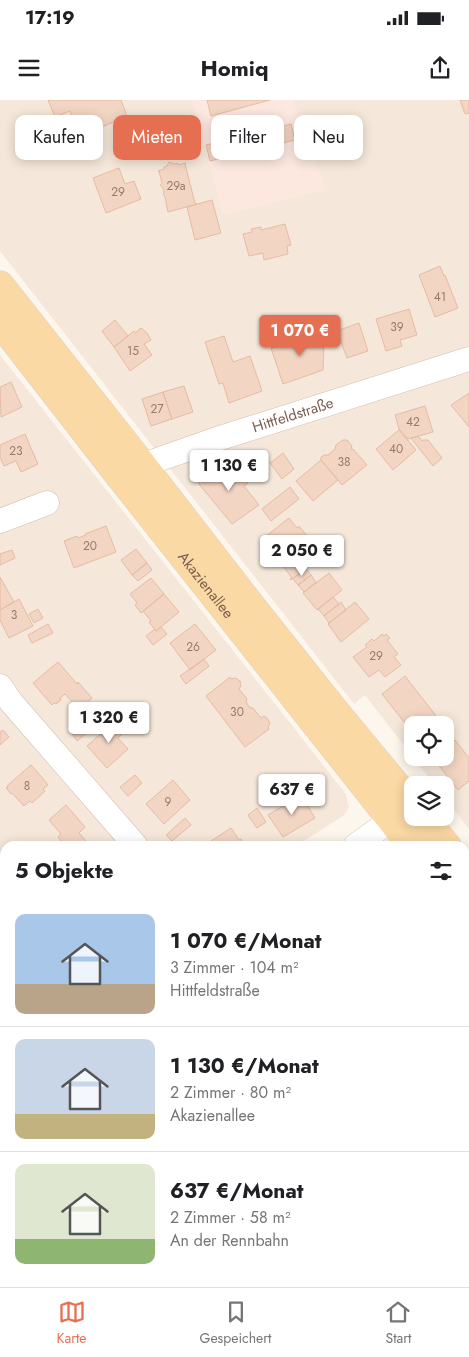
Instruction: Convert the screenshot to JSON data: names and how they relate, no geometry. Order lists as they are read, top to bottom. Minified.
{"streets":{"main road":["Akazienallee"],"street":["Hittfeldstraße"]},"crossings":[["Hittfeldstraße","Akazienallee"]],"house_numbers":["29a","29","41","39","15","27","42","40","23","38","20","3","26","29","30","8","9"],"page":{"status":"17:19","header":"Homiq","chip":["Kaufen","Mieten","Filter","Neu"],"price":["1 070 €","1 130 €","2 050 €","1 320 €","637 €"],"heading":"5 Objekte","list":[{"name":"1 070 €/Monat","note":"3 Zimmer · 104 m² · Hittfeldstraße"},{"name":"1 130 €/Monat","note":"2 Zimmer · 80 m² · Akazienallee"},{"name":"637 €/Monat","note":"2 Zimmer · 58 m² · An der Rennbahn"}],"tabs":["Karte","Gespeichert","Start"]}}
